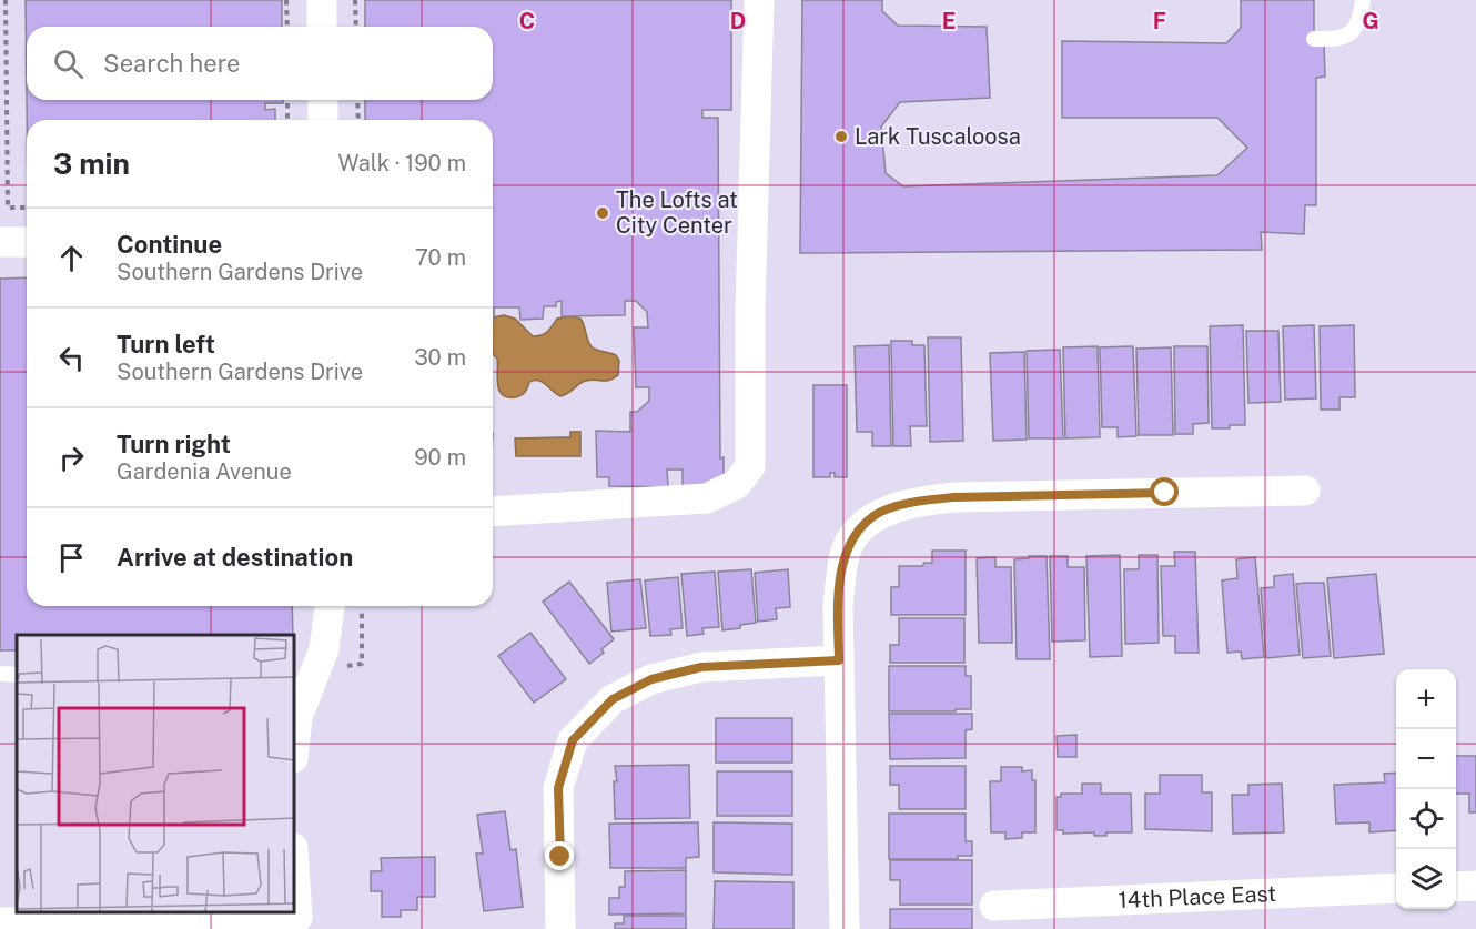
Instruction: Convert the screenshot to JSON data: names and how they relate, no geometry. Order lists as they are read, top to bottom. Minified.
{"streets":{"street":["14th Place East"]},"places":["Lark Tuscaloosa","The Lofts at City Center"],"page":{"search":"Search here","heading":["3 min","Walk · 190 m"],"list":[["Continue","Southern Gardens Drive","70 m"],["Turn left","Southern Gardens Drive","30 m"],["Turn right","Gardenia Avenue","90 m"],"Arrive at destination"],"map_buttons":["+","−"]},"grid":{"columns":["C","D","E","F","G"]}}
